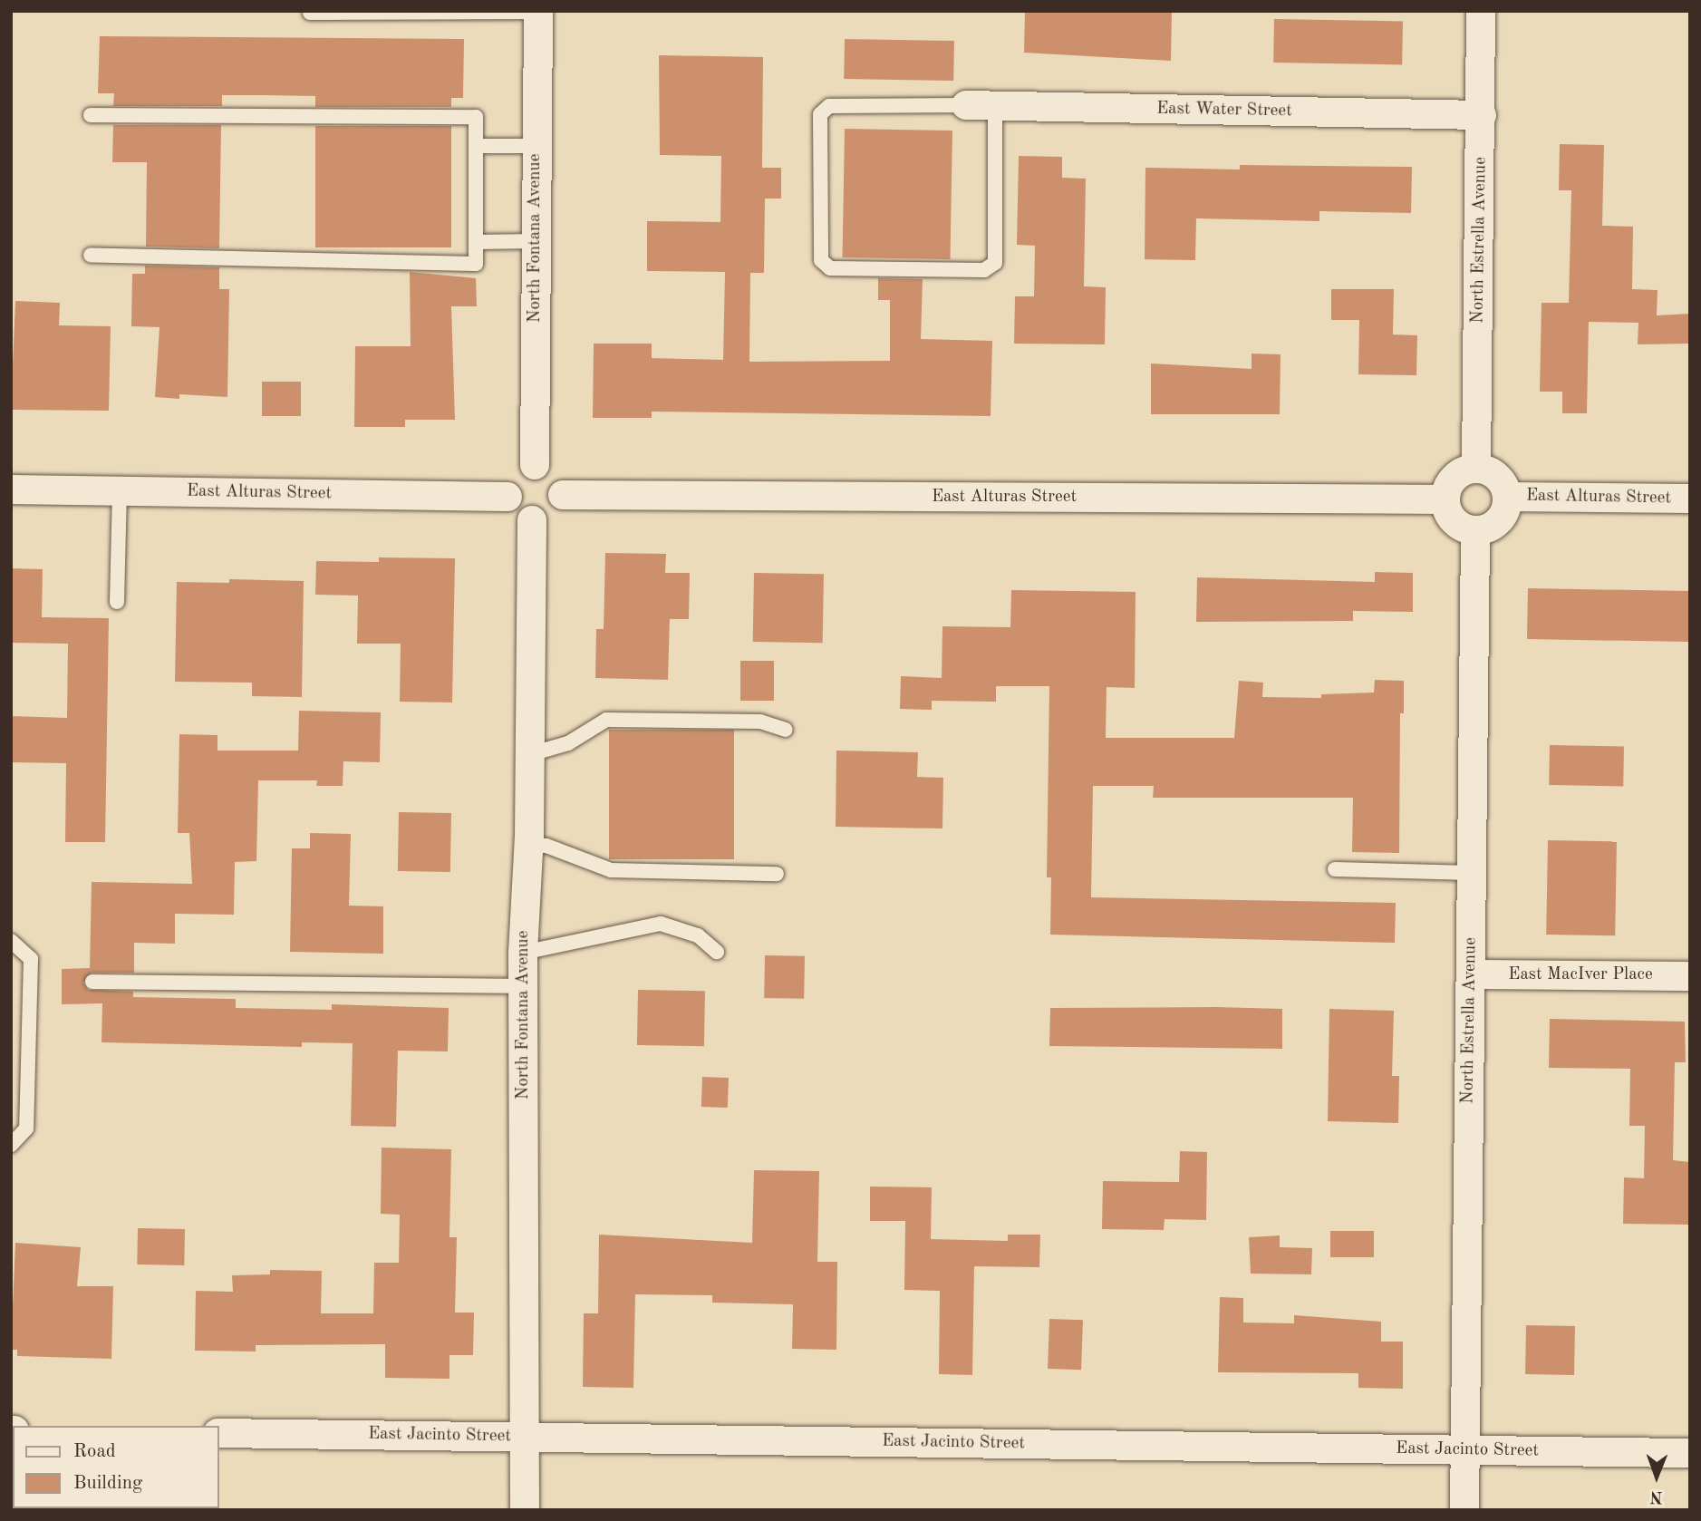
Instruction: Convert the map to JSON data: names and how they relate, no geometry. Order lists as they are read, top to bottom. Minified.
{"streets":{"street":["East Water Street","North Fontana Avenue","North Estrella Avenue","East Alturas Street","East MacIver Place","East Jacinto Street"]},"crossings":[["East Water Street","North Estrella Avenue"],["North Fontana Avenue","East Alturas Street"],["North Fontana Avenue","East Jacinto Street"],["North Estrella Avenue","East Alturas Street"],["North Estrella Avenue","East MacIver Place"],["North Estrella Avenue","East Jacinto Street"]],"legend":["Road","Building"],"north":"bottom"}
